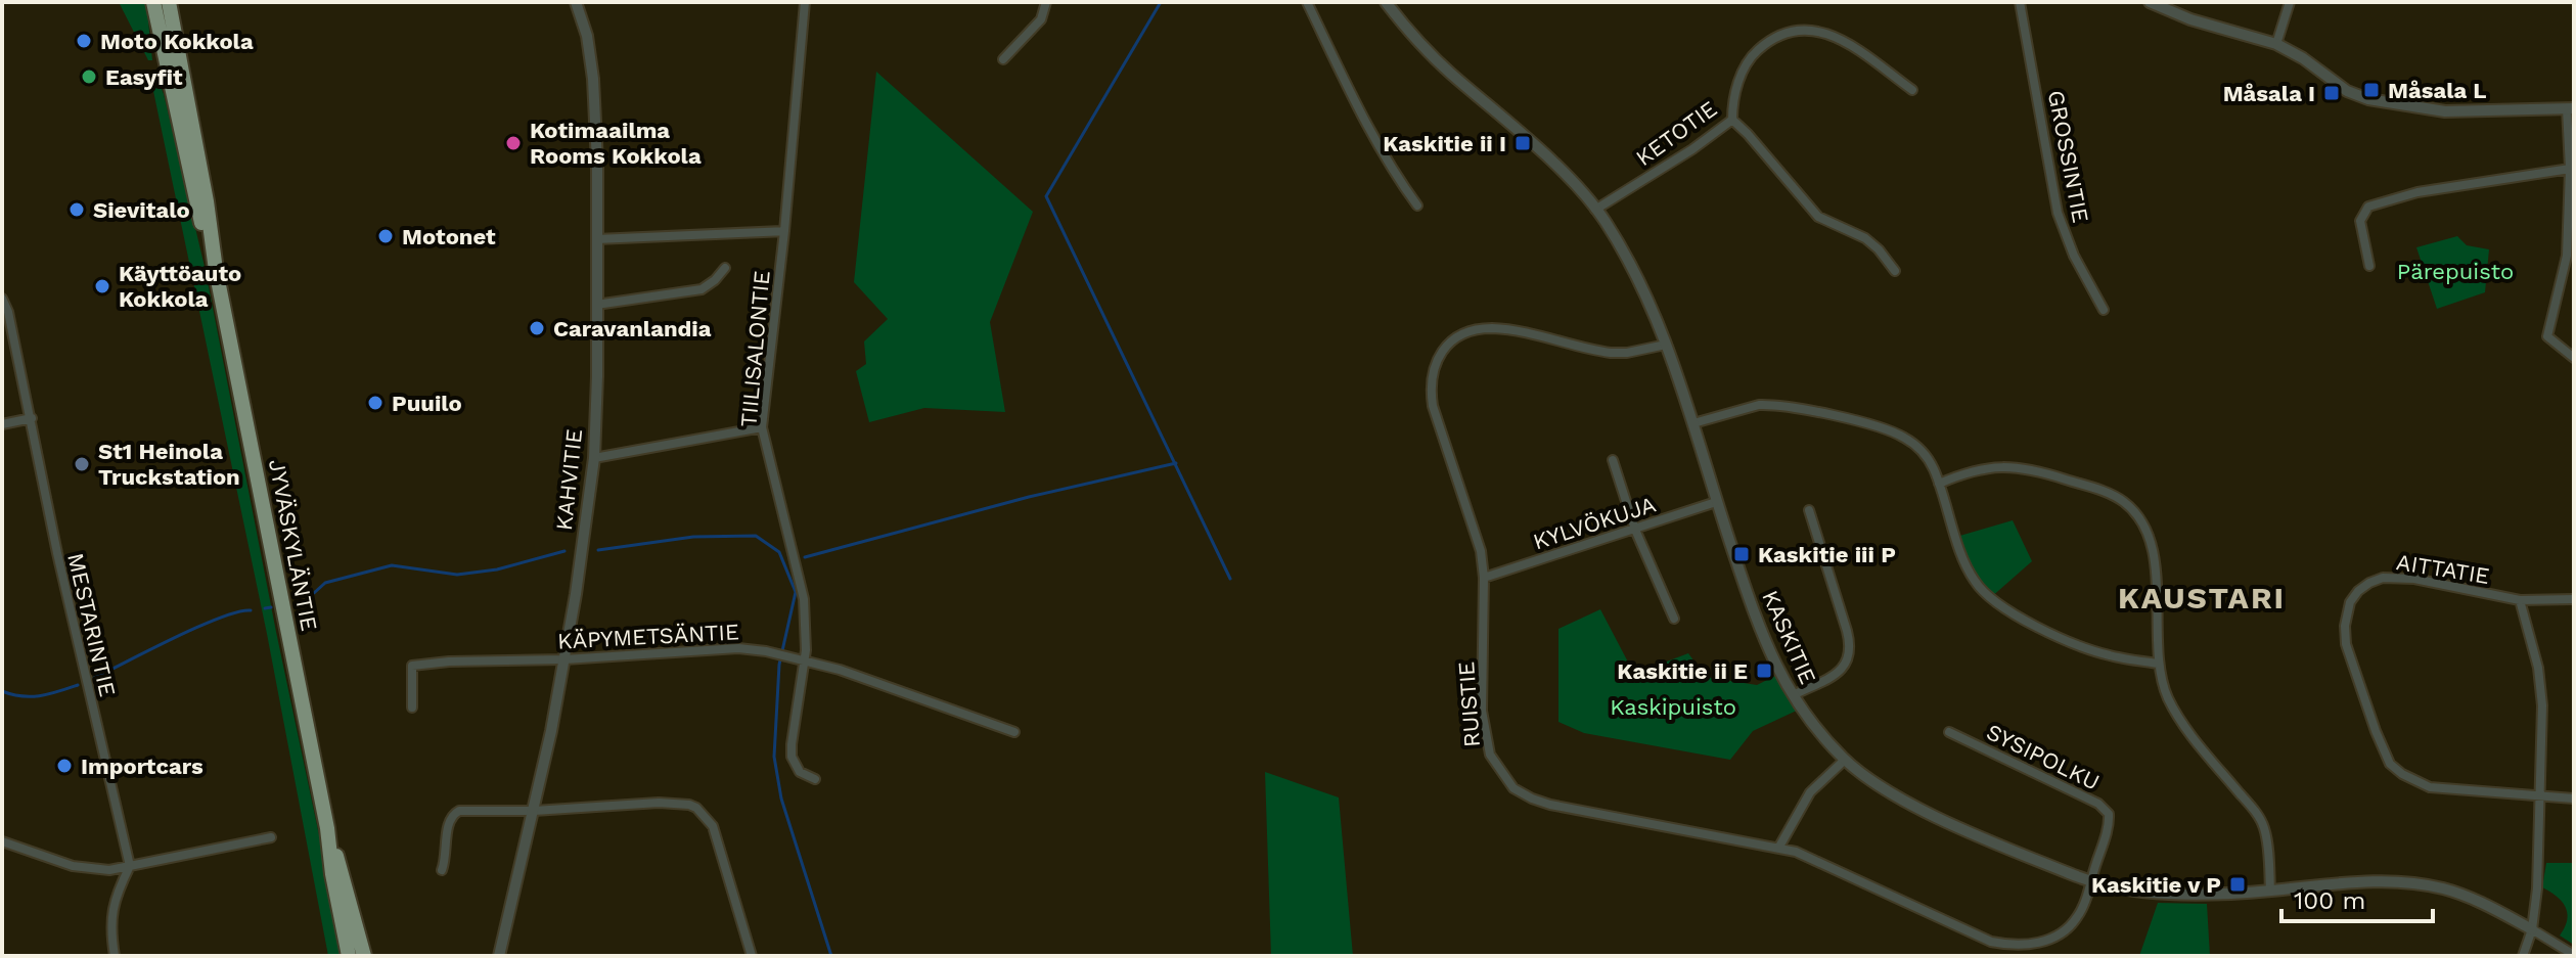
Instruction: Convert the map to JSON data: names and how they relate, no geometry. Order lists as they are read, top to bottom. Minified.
{"streets":{"highway":["JYVÄSKYLÄNTIE"],"street":["KETOTIE","GROSSINTIE","TIILISALONTIE","KAHVITIE","KYLVÖKUJA","AITTATIE","MESTARINTIE","KÄPYMETSÄNTIE","KASKITIE","RUISTIE","SYSIPOLKU"]},"crossings":[["KETOTIE","KASKITIE"],["TIILISALONTIE","KÄPYMETSÄNTIE"],["KAHVITIE","KÄPYMETSÄNTIE"],["KYLVÖKUJA","KASKITIE"],["KYLVÖKUJA","RUISTIE"],["AITTATIE","KASKITIE"],["KASKITIE","RUISTIE"],["KASKITIE","SYSIPOLKU"],["RUISTIE","SYSIPOLKU"]],"districts":["KAUSTARI"],"parks":["Pärepuisto","Kaskipuisto"],"places":{"other":["Moto Kokkola","Easyfit","Kotimaailma Rooms Kokkola","Sievitalo","Motonet","Käyttöauto Kokkola","Caravanlandia","Puuilo","St1 Heinola Truckstation","Importcars"],"transit":["Måsala L","Måsala I","Kaskitie ii I","Kaskitie iii P","Kaskitie ii E","Kaskitie v P"]},"scale_bar":"100 m"}
